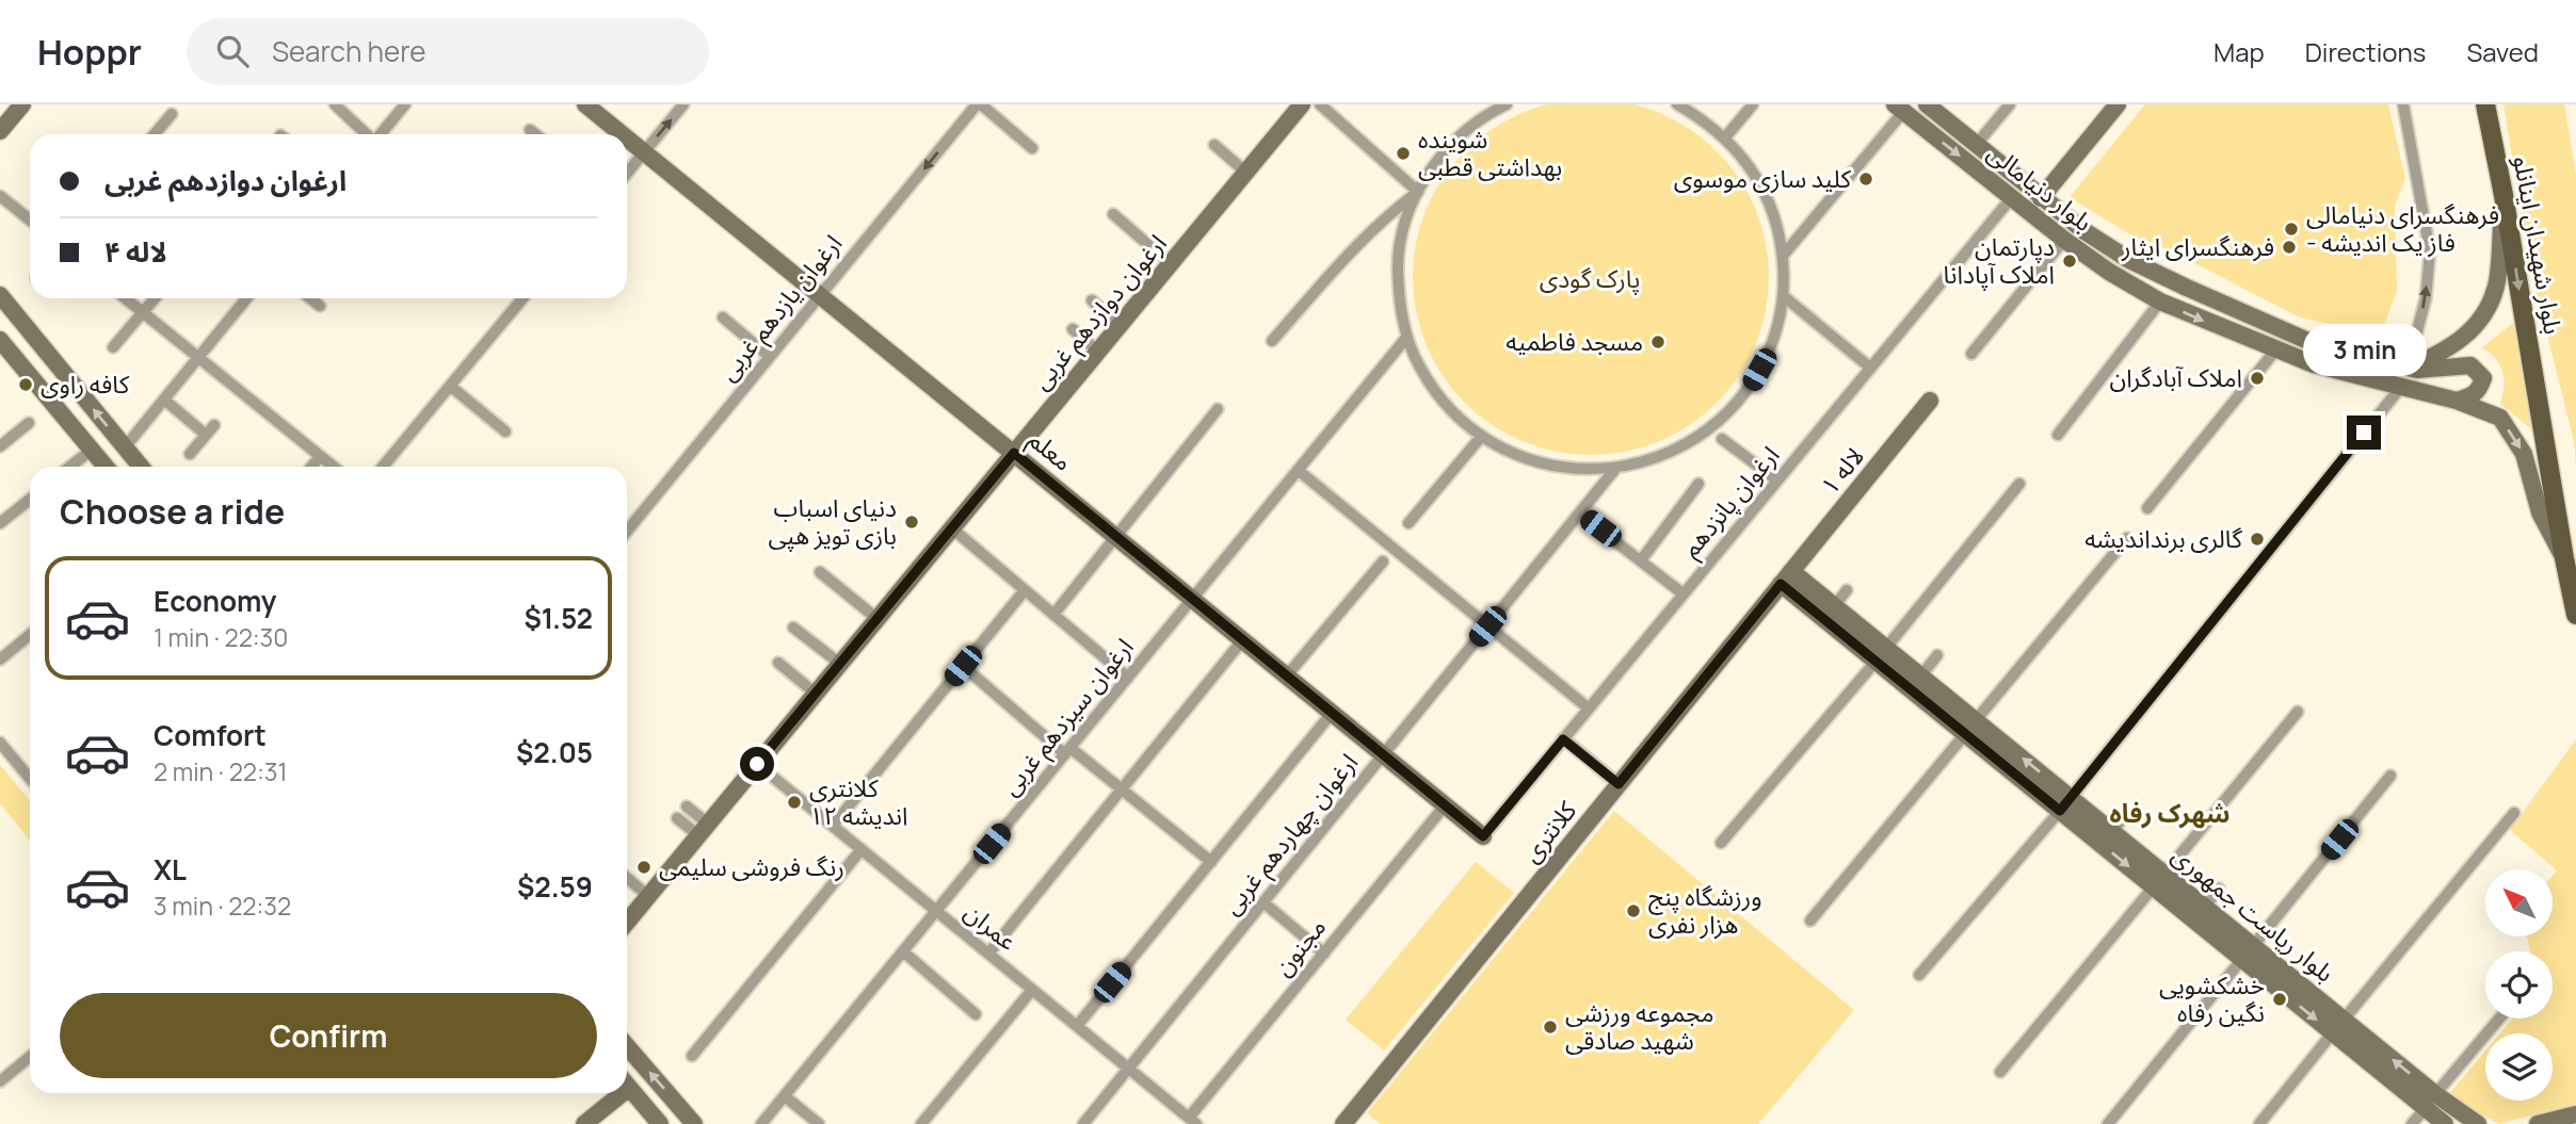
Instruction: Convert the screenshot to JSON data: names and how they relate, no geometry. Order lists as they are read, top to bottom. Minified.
{"streets":{"main road":["بلوار شهیدان اینانلو"],"street":["بلوار دنیامالی","ارغوان یازدهم غربی","ارغوان دوازدهم غربی","معلم","لاله ۱","ارغوان پانزدهم","ارغوان سیزدهم غربی","کلانتری","ارغوان چهاردهم غربی","بلوار ریاست جمهوری","عمران","مجنون"]},"crossings":[["بلوار دنیامالی","بلوار شهیدان اینانلو"],["بلوار دنیامالی","ارغوان پانزدهم"],["ارغوان یازدهم غربی","معلم"],["ارغوان دوازدهم غربی","معلم"],["ارغوان دوازدهم غربی","عمران"],["معلم","ارغوان پانزدهم"],["معلم","ارغوان سیزدهم غربی"],["معلم","ارغوان چهاردهم غربی"],["معلم","مجنون"],["لاله ۱","کلانتری"],["لاله ۱","بلوار ریاست جمهوری"],["ارغوان سیزدهم غربی","عمران"],["کلانتری","بلوار ریاست جمهوری"],["ارغوان چهاردهم غربی","عمران"],["عمران","مجنون"]],"one_way":["بلوار شهیدان اینانلو","ارغوان یازدهم غربی"],"districts":["شهرک رفاه"],"parks":["پارک گودی"],"places":["شوینده بهداشتی قطبی","کلید سازی موسوی","فرهنگسرای دنیامالی - فاز یک اندیشه","فرهنگسرای ایثار","دپارتمان املاک آپادانا","مسجد فاطمیه","املاک آبادگران","کافه راوی","دنیای اسباب بازی تویز هپی","گالری برنداندیشه","کلانتری ۱۲ اندیشه","رنگ فروشی سلیمی","ورزشگاه پنج هزار نفری","خشکشویی نگین رفاه","مجموعه ورزشی شهید صادقی"],"north":"top left","page":{"header":"Hoppr","search":"Search here","nav":["Map","Directions","Saved"],"banner":["ارغوان دوازدهم غربی","لاله ۴"],"bubble":"3 min","heading":"Choose a ride","list":[{"name":"Economy","note":"1 min · 22:30","value":"$1.52"},{"name":"Comfort","note":"2 min · 22:31","value":"$2.05"},{"name":"XL","note":"3 min · 22:32","value":"$2.59"}],"buttons":"Confirm"}}
